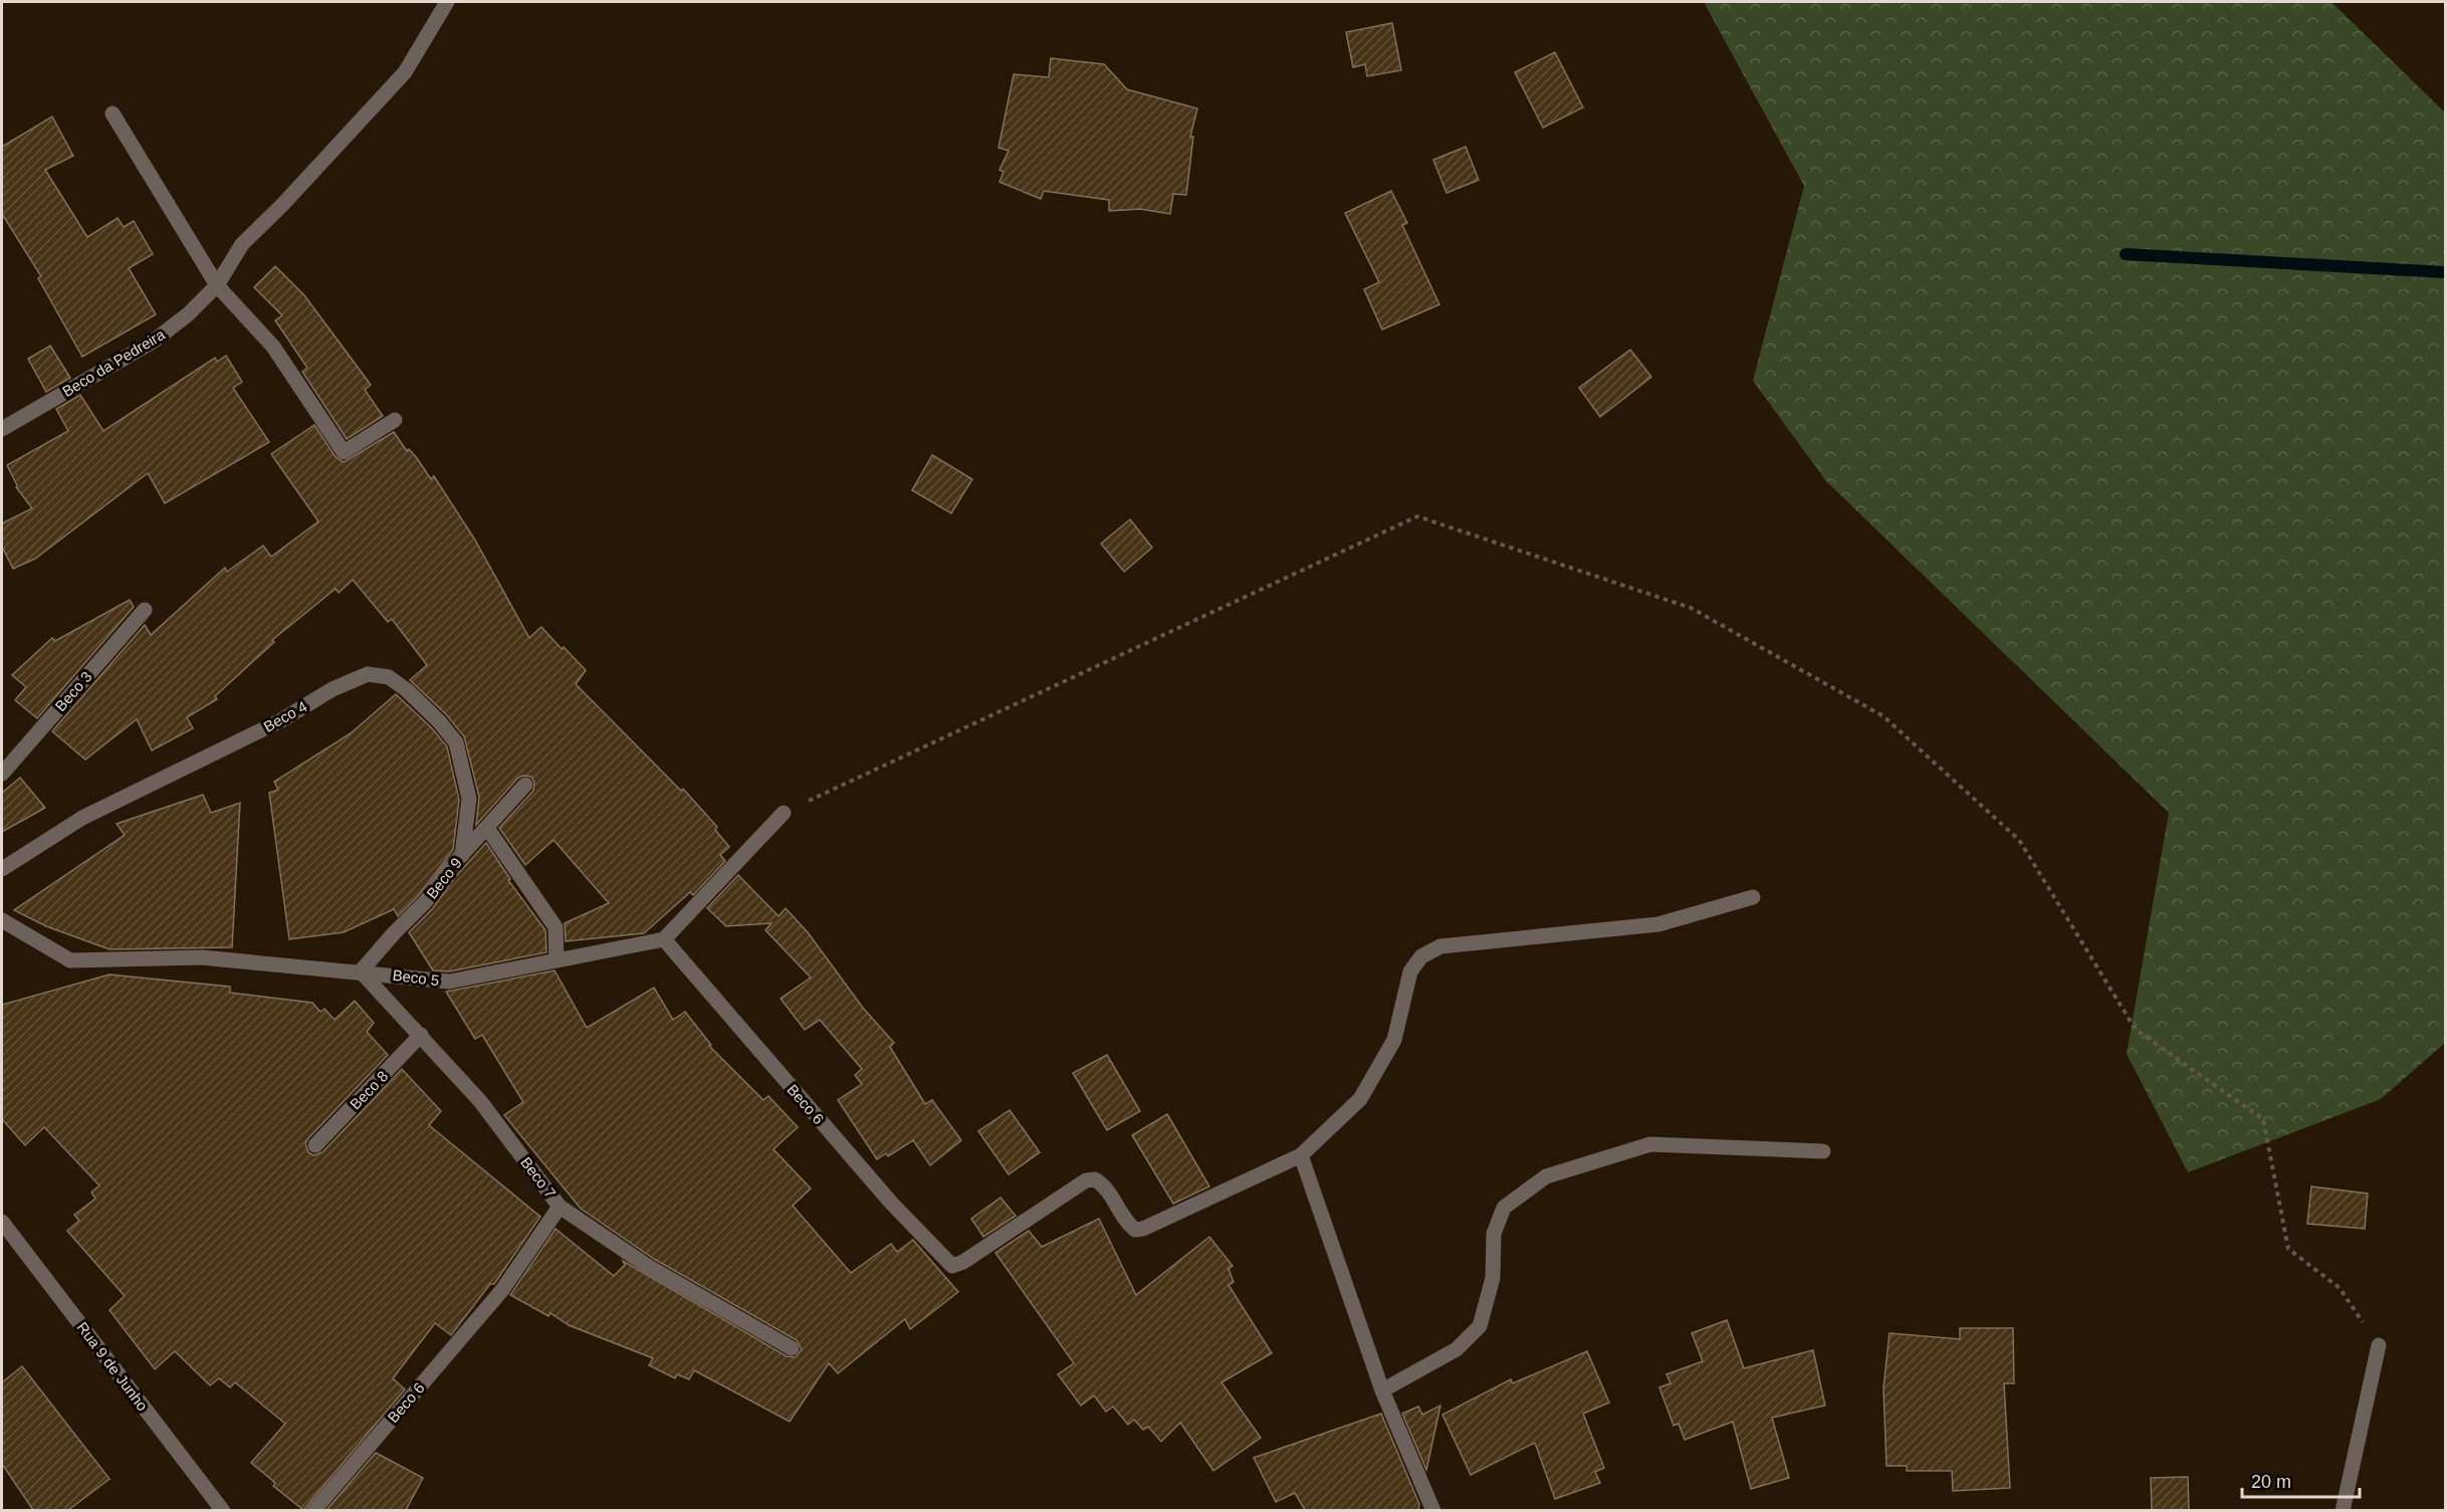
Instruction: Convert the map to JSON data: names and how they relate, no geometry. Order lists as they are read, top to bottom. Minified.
{"streets":{"street":["Beco da Pedreira","Beco 3","Beco 4","Beco 9","Beco 5","Beco 8","Beco 6","Beco 7","Rua 9 de Junho"]},"crossings":[["Beco 4","Beco 9"],["Beco 9","Beco 5"],["Beco 9","Beco 7"],["Beco 5","Beco 6"],["Beco 5","Beco 7"],["Beco 8","Beco 7"],["Beco 6","Beco 7"]],"scale_bar":"20 m"}
